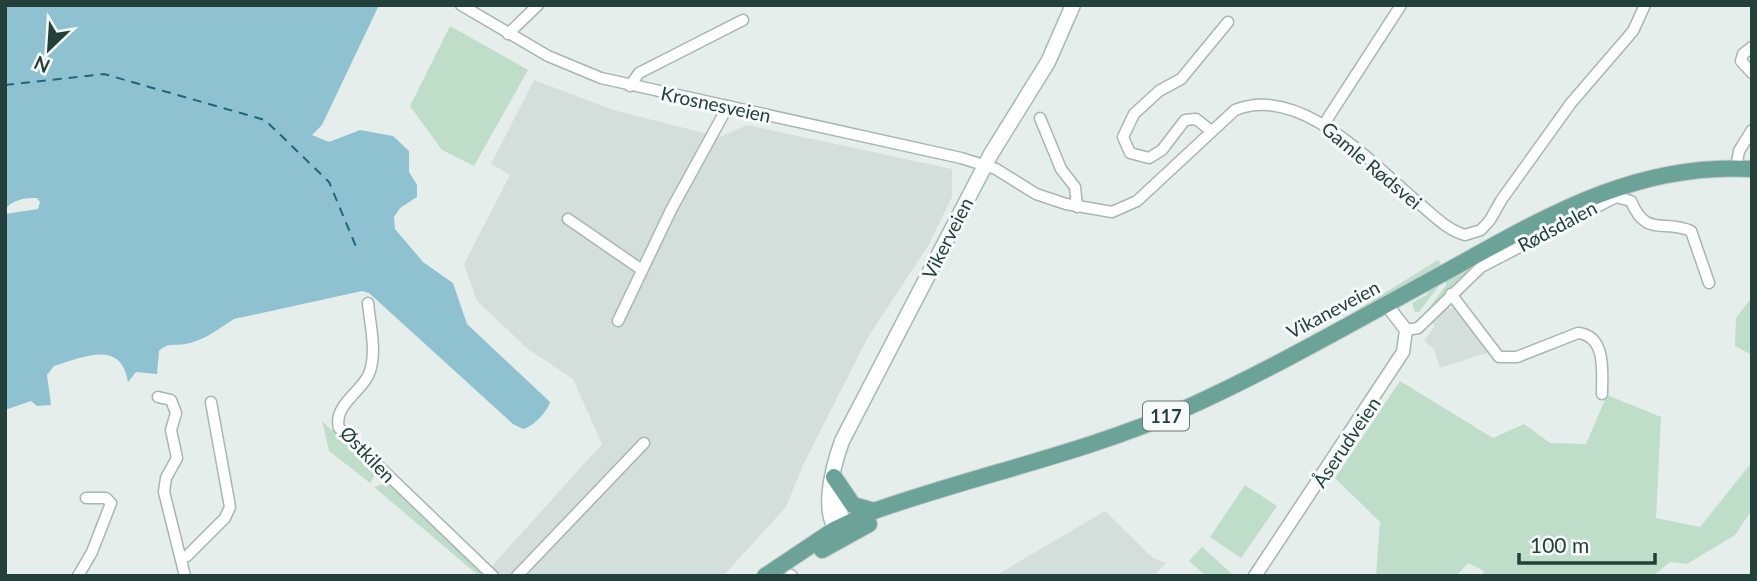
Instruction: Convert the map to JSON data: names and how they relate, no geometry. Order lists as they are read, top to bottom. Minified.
{"streets":{"main road":["Vikerveien","Vikaneveien","117"],"street":["Krosnesveien","Gamle Rødsvei","Rødsdalen","Åserudveien","Østkilen"]},"crossings":[["Krosnesveien","Gamle Rødsvei"],["Krosnesveien","Vikerveien"],["Gamle Rødsvei","Vikerveien"],["Rødsdalen","Åserudveien"],["Vikerveien","Vikaneveien"],["Vikerveien","117"],["Vikaneveien","117"]],"scale_bar":"100 m","north":"bottom left"}
